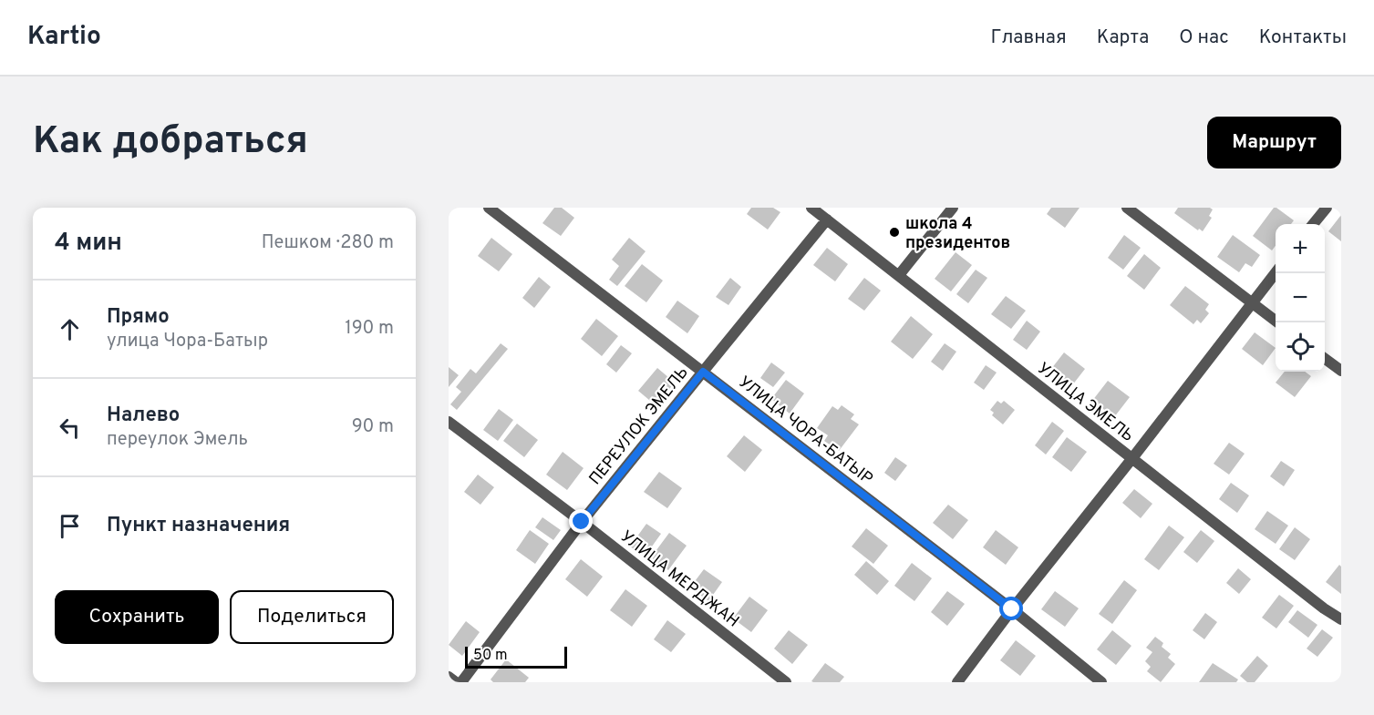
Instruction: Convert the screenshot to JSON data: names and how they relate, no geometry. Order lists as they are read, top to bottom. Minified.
{"streets":{"street":["УЛИЦА ЭМЕЛЬ","ПЕРЕУЛОК ЭМЕЛЬ","УЛИЦА ЧОРА-БАТЫР","УЛИЦА МЕРДЖАН"]},"crossings":[["УЛИЦА ЭМЕЛЬ","ПЕРЕУЛОК ЭМЕЛЬ"],["ПЕРЕУЛОК ЭМЕЛЬ","УЛИЦА ЧОРА-БАТЫР"],["ПЕРЕУЛОК ЭМЕЛЬ","УЛИЦА МЕРДЖАН"]],"places":["школа 4 президентов"],"scale_bar":"50 m","page":{"header":"Kartio","nav":["Главная","Карта","О нас","Контакты"],"buttons":["Маршрут",["Сохранить","Поделиться"]],"title":"Как добраться","heading":["4 мин","Пешком · 280 m"],"map_buttons":["+","−"],"list":[["Прямо","улица Чора-Батыр","190 m"],["Налево","переулок Эмель","90 m"],"Пункт назначения"],"scale":"50 m"}}
